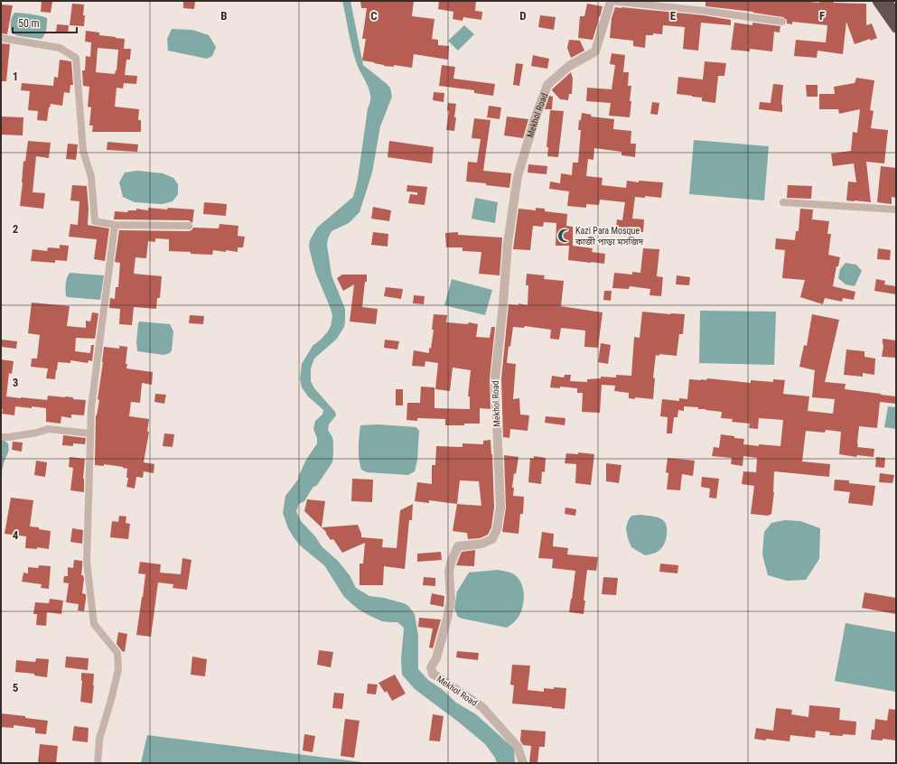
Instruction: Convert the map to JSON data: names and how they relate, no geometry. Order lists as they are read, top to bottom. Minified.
{"streets":{"street":["Mekhol Road"]},"places":{"mosque":["Kazi Para Mosque কাজী পাড়া মসজিদ"]},"scale_bar":"50 m","grid":{"columns":["B","C","D","E","F"],"rows":["1","2","3","4","5"]}}
